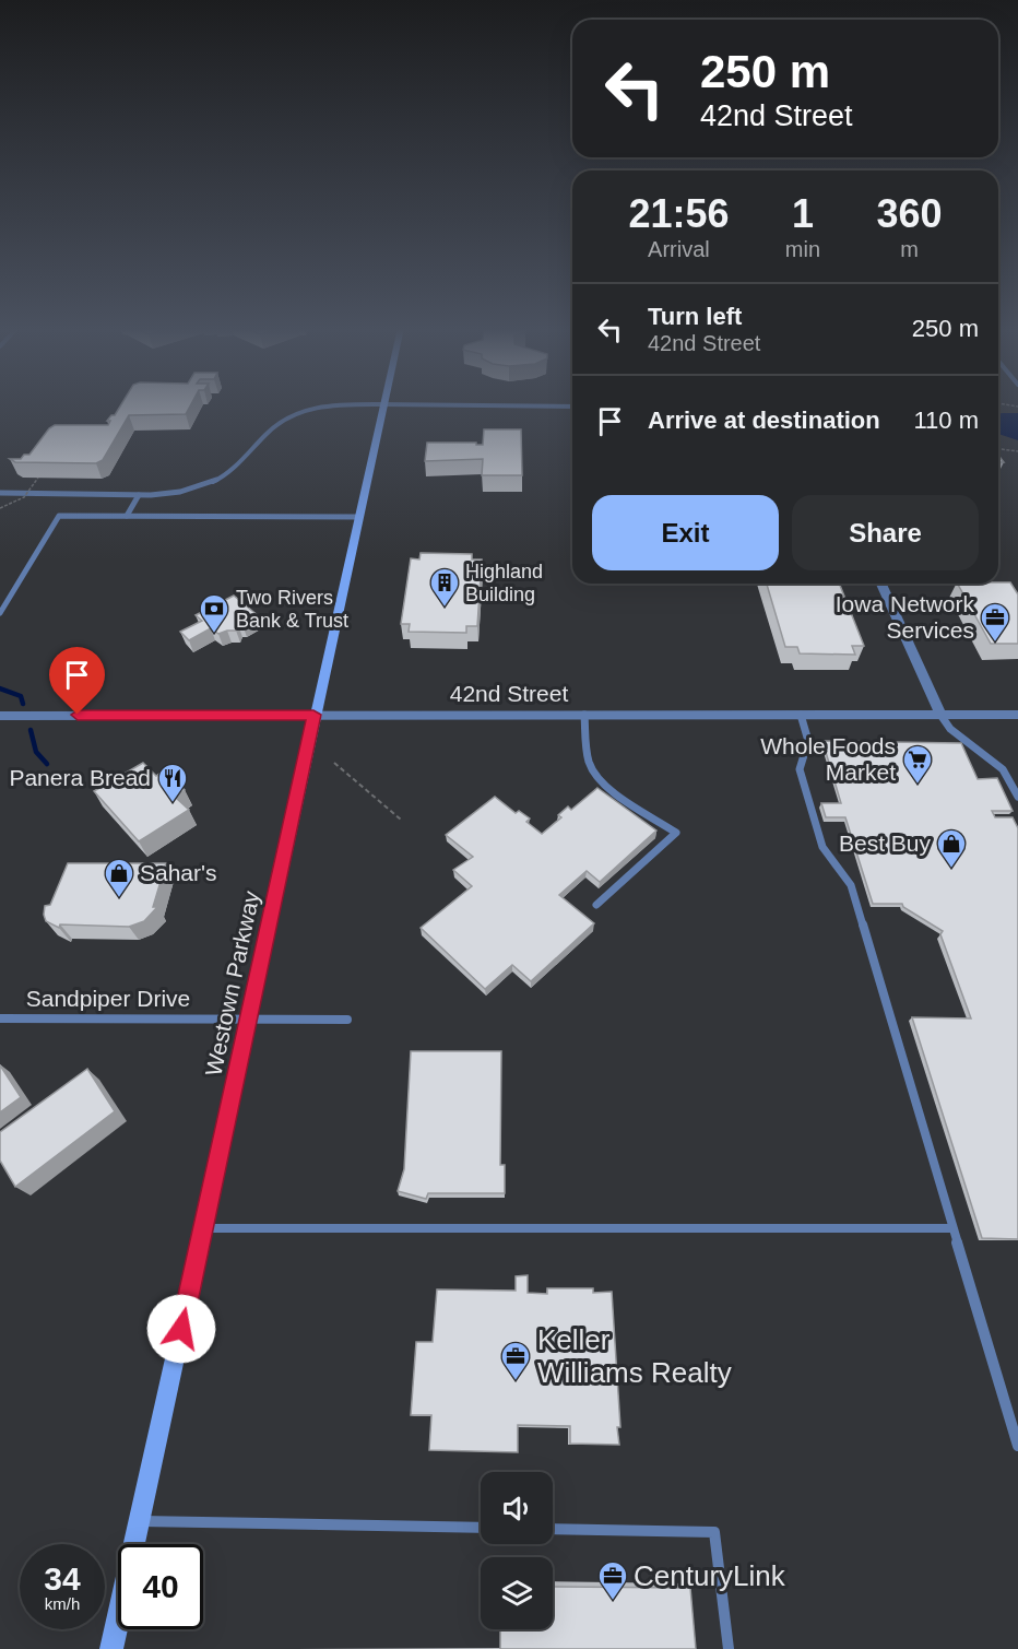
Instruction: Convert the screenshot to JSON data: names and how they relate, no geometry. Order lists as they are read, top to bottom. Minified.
{"streets":{"street":["42nd Street","Westown Parkway"],"lane":["Sandpiper Drive"]},"crossings":[["42nd Street","Westown Parkway"],["Westown Parkway","Sandpiper Drive"]],"places":{"building":["Highland Building"],"bank":["Two Rivers Bank & Trust"],"office":["Iowa Network Services","Keller Williams Realty","CenturyLink"],"supermarket":["Whole Foods Market"],"restaurant":["Panera Bread"],"shop":["Best Buy","Sahar's"]},"page":{"turn":["250 m","42nd Street"],"eta":["21:56","Arrival","1","min","360","m"],"list":[{"name":"Turn left","note":"42nd Street","value":"250 m"},{"name":"Arrive at destination","value":"110 m"}],"buttons":["Exit","Share"],"speed":"34 km/h","limit":"40"}}
